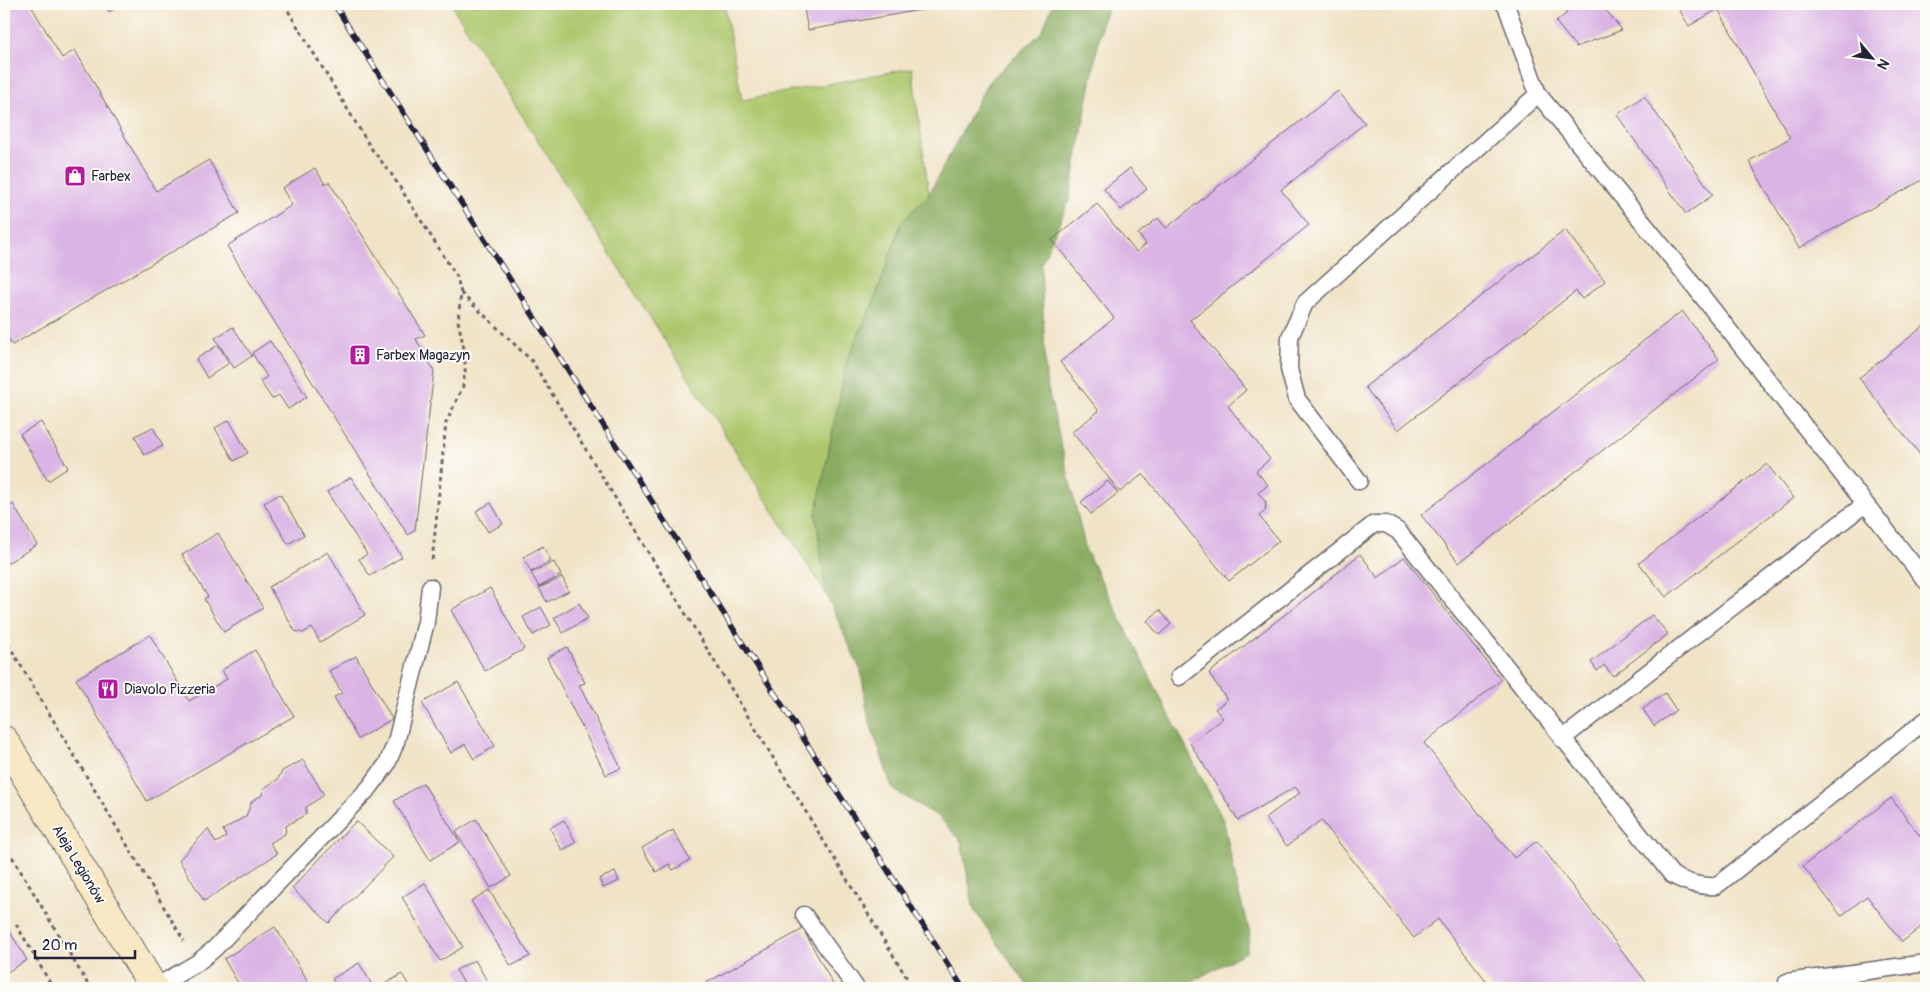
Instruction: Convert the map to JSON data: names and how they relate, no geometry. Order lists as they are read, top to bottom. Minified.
{"streets":{"main road":["Aleja Legionów"]},"places":{"shop":["Farbex"],"building":["Farbex Magazyn"],"restaurant":["Diavolo Pizzeria"]},"scale_bar":"20 m","north":"bottom right"}
